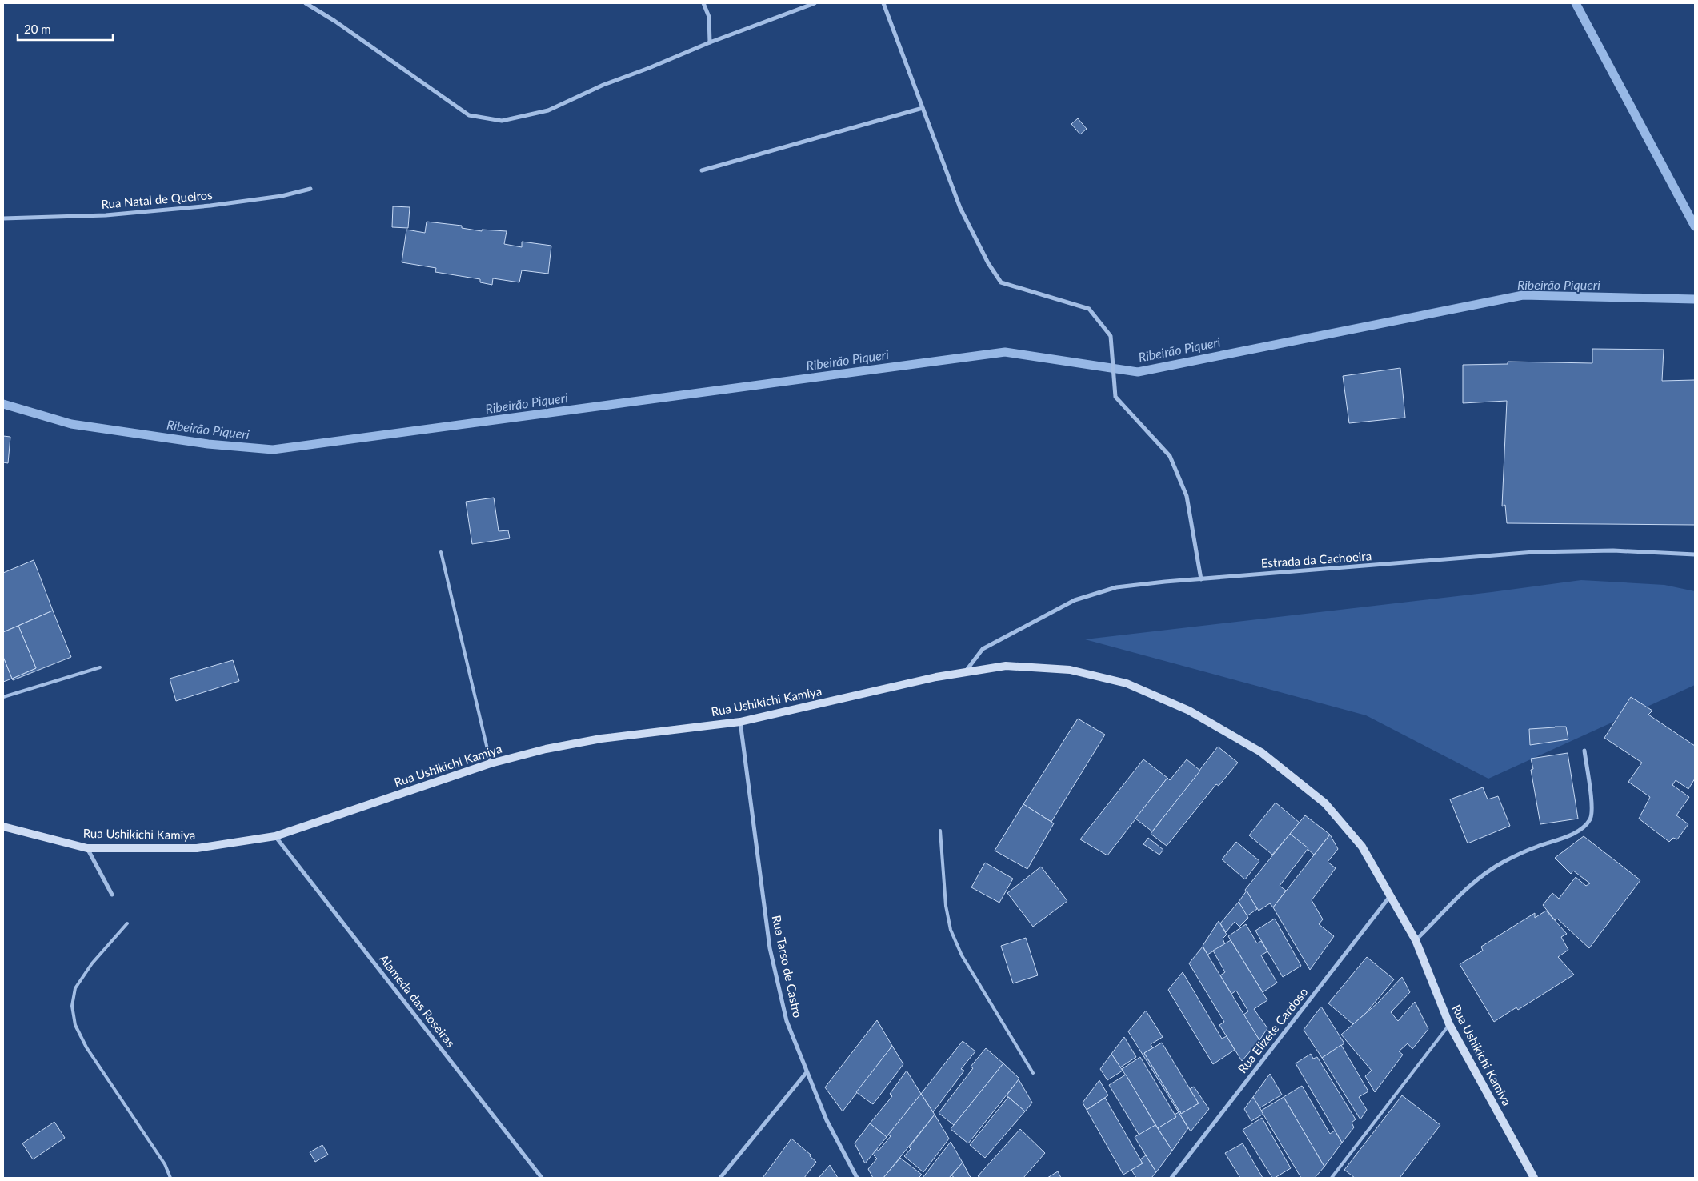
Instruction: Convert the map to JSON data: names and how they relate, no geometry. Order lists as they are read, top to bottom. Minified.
{"streets":{"main road":["Rua Ushikichi Kamiya"],"street":["Rua Natal de Queiros","Estrada da Cachoeira","Rua Tarso de Castro","Alameda das Roseiras","Rua Elizete Cardoso"]},"crossings":[["Estrada da Cachoeira","Rua Ushikichi Kamiya"],["Rua Ushikichi Kamiya","Rua Tarso de Castro"],["Rua Ushikichi Kamiya","Alameda das Roseiras"],["Rua Ushikichi Kamiya","Rua Elizete Cardoso"]],"water":["Ribeirão Piqueri"],"scale_bar":"20 m"}
